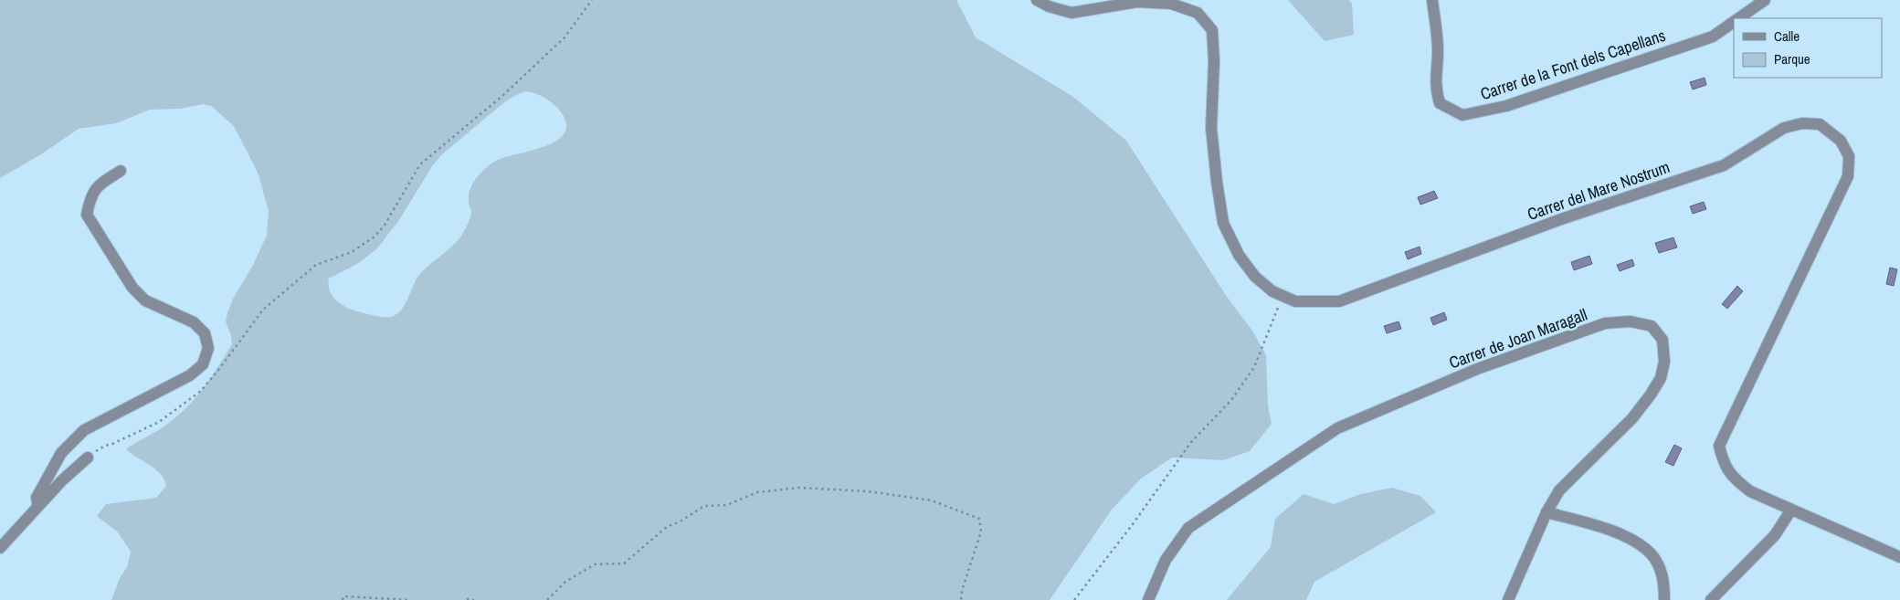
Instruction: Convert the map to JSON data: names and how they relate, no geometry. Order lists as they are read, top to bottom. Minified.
{"streets":{"street":["Carrer de la Font dels Capellans","Carrer del Mare Nostrum","Carrer de Joan Maragall"]},"legend":["Calle","Parque"]}
